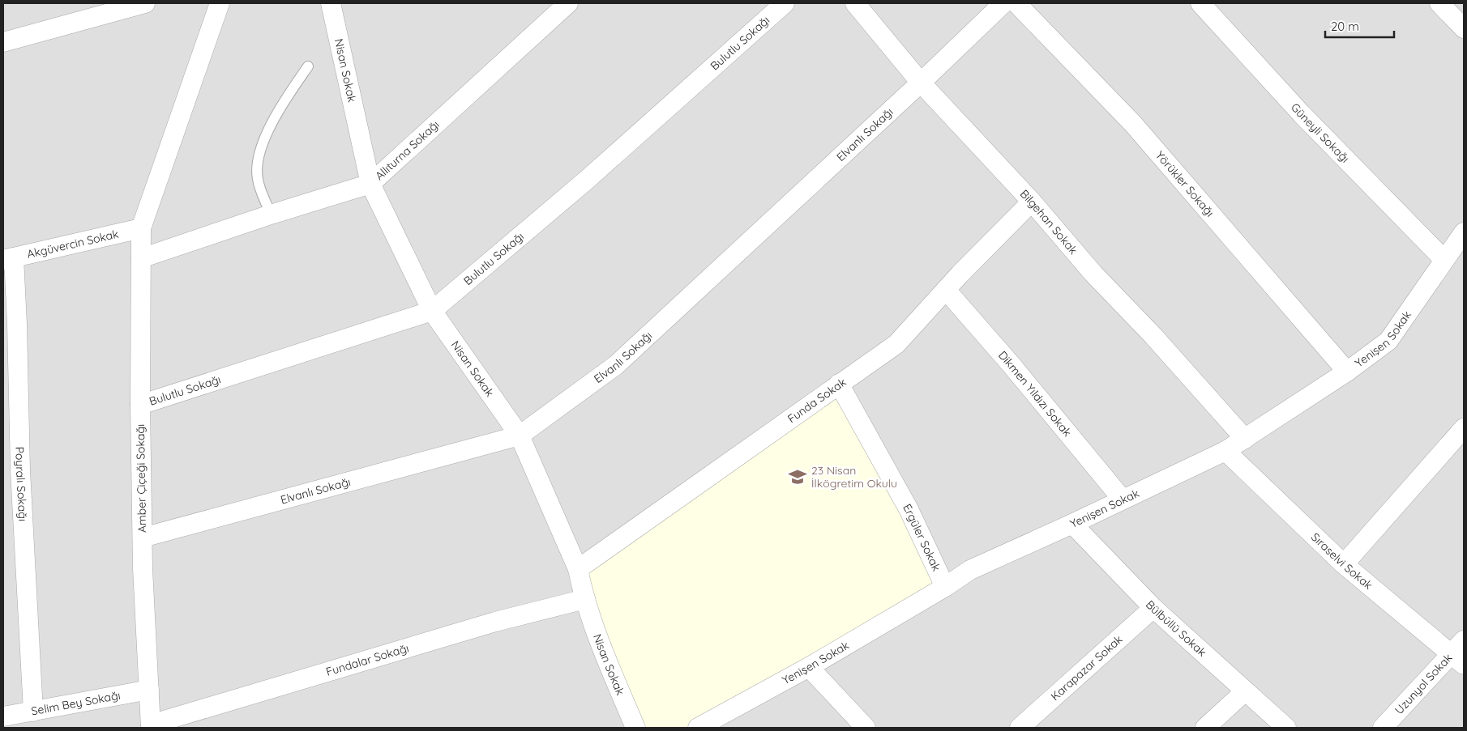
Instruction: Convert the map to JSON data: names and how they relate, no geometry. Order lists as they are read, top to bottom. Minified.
{"streets":{"street":["Bulutlu Sokağı","Nisan Sokak","Güneyli Sokağı","Elvanlı Sokağı","Allıturna Sokağı","Yörükler Sokağı","Bilgehan Sokak","Akgüvercin Sokak","Yenişen Sokak","Dikmen Yıldızı Sokak","Funda Sokak","Amber Çiçeği Sokağı","Poyralı Sokağı","Ergüler Sokak","Sıraselvi Sokak","Bülbüllü Sokak","Fundalar Sokağı","Karapazar Sokak","Uzunyol Sokak","Selim Bey Sokağı"]},"crossings":[["Bulutlu Sokağı","Nisan Sokak"],["Bulutlu Sokağı","Amber Çiçeği Sokağı"],["Nisan Sokak","Elvanlı Sokağı"],["Nisan Sokak","Allıturna Sokağı"],["Nisan Sokak","Funda Sokak"],["Nisan Sokak","Fundalar Sokağı"],["Güneyli Sokağı","Yenişen Sokak"],["Elvanlı Sokağı","Bilgehan Sokak"],["Elvanlı Sokağı","Amber Çiçeği Sokağı"],["Allıturna Sokağı","Amber Çiçeği Sokağı"],["Yörükler Sokağı","Yenişen Sokak"],["Bilgehan Sokak","Yenişen Sokak"],["Bilgehan Sokak","Funda Sokak"],["Akgüvercin Sokak","Amber Çiçeği Sokağı"],["Akgüvercin Sokak","Poyralı Sokağı"],["Yenişen Sokak","Dikmen Yıldızı Sokak"],["Yenişen Sokak","Ergüler Sokak"],["Yenişen Sokak","Sıraselvi Sokak"],["Yenişen Sokak","Bülbüllü Sokak"],["Dikmen Yıldızı Sokak","Funda Sokak"],["Funda Sokak","Ergüler Sokak"],["Amber Çiçeği Sokağı","Fundalar Sokağı"],["Amber Çiçeği Sokağı","Selim Bey Sokağı"],["Poyralı Sokağı","Selim Bey Sokağı"],["Sıraselvi Sokak","Uzunyol Sokak"],["Bülbüllü Sokak","Karapazar Sokak"]],"places":{"school or university":["23 Nisan İlkögretim Okulu"]},"scale_bar":"20 m"}
